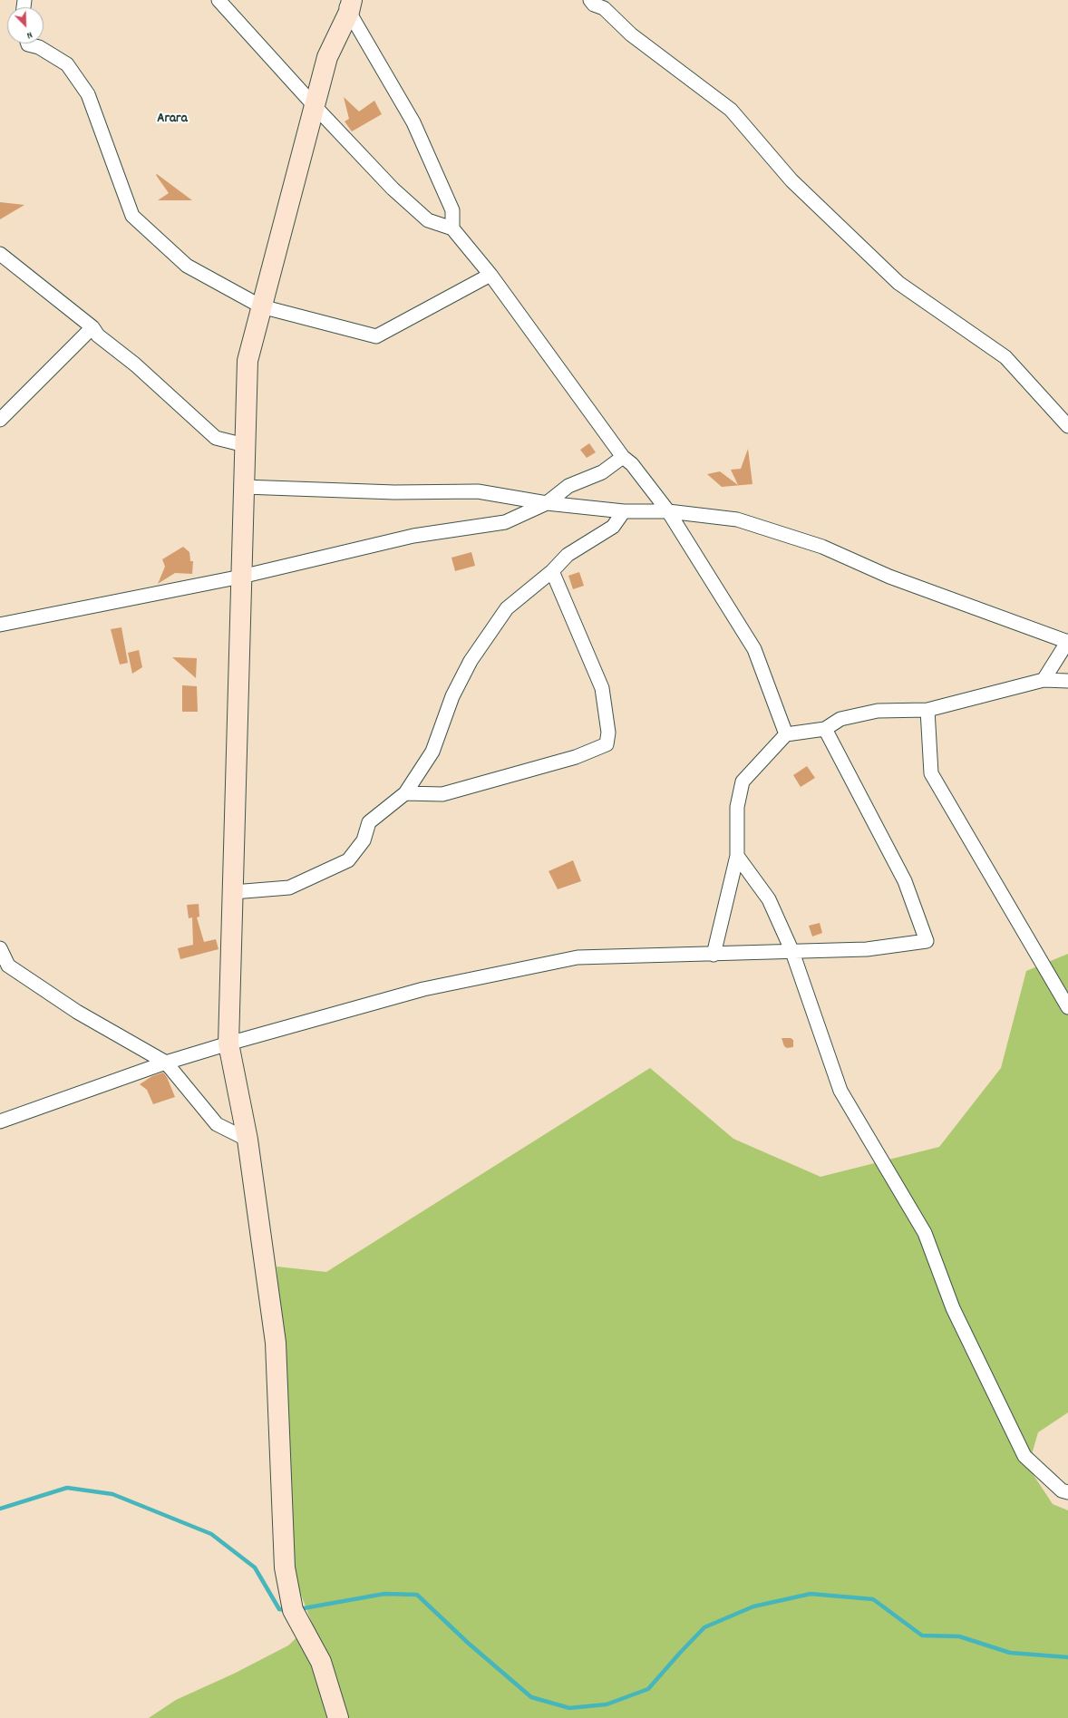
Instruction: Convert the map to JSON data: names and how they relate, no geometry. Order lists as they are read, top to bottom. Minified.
{"districts":["Arara"],"north":"bottom right"}
